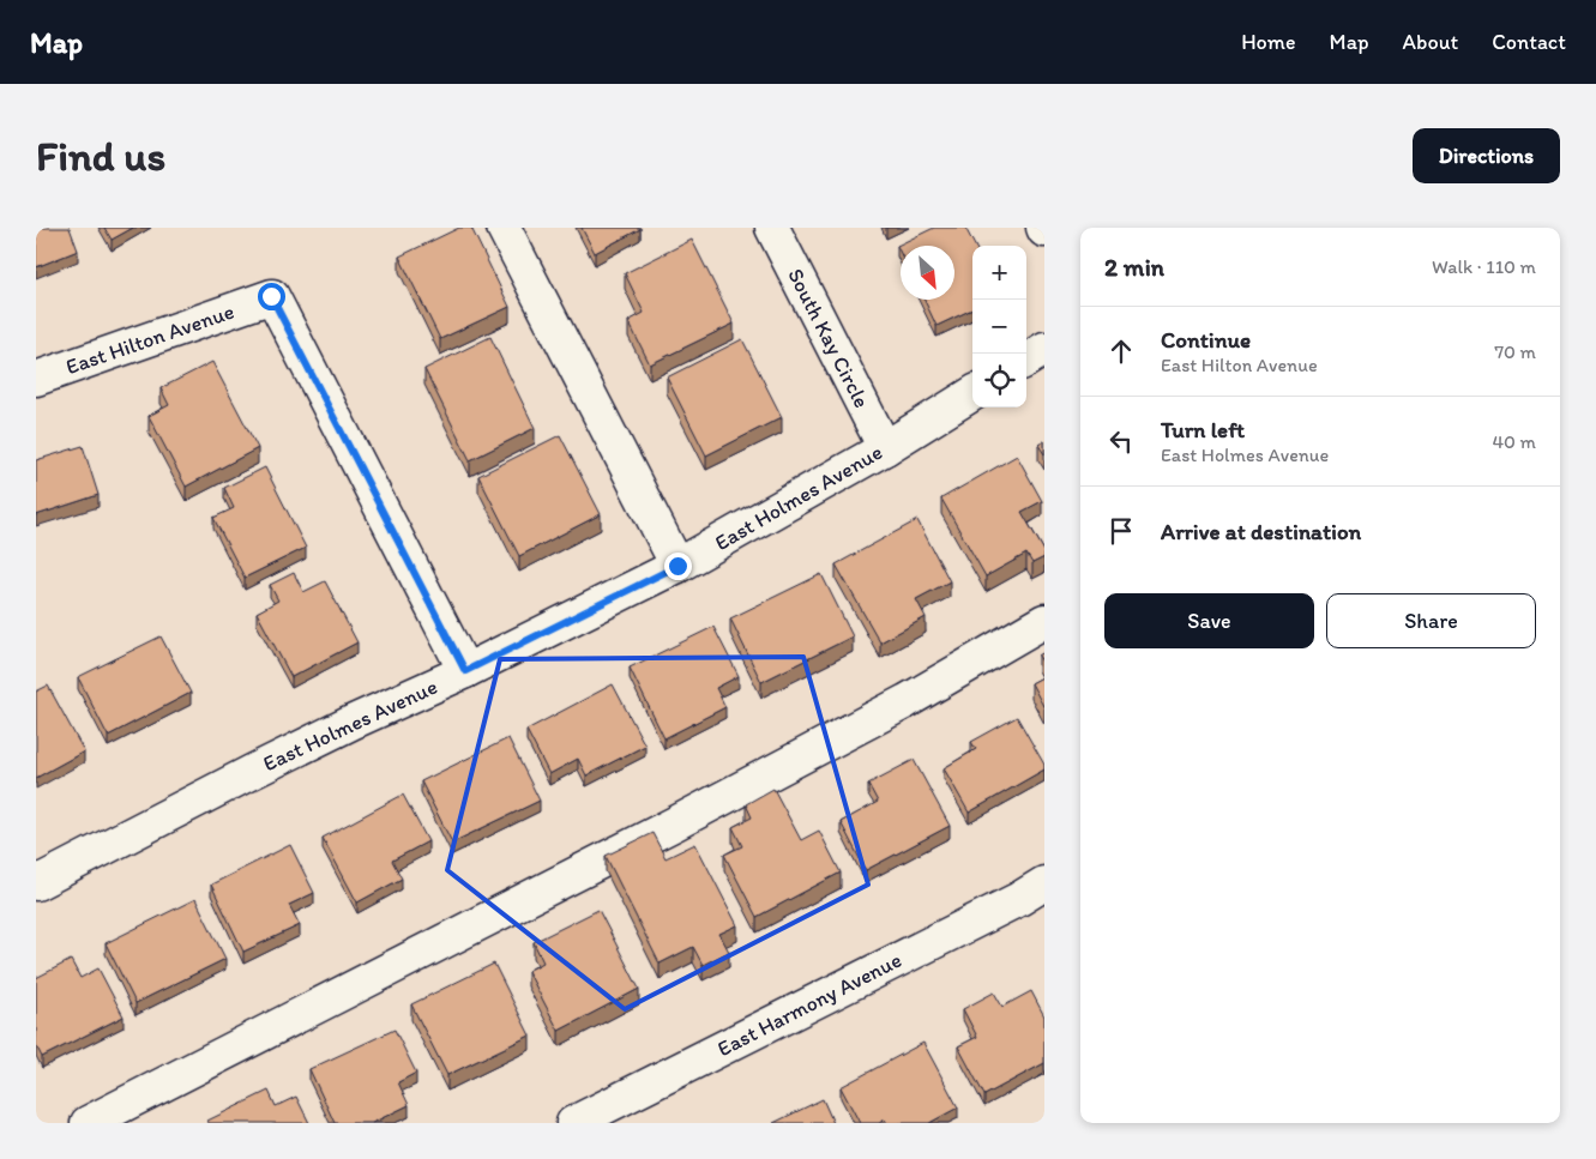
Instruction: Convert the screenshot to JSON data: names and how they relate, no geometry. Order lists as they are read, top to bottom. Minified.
{"streets":{"street":["South Kay Circle","East Hilton Avenue","East Holmes Avenue","East Harmony Avenue"]},"crossings":[["South Kay Circle","East Holmes Avenue"],["East Hilton Avenue","East Holmes Avenue"]],"north":"bottom right","page":{"header":"Map","nav":["Home","Map","About","Contact"],"buttons":["Directions",["Save","Share"]],"title":"Find us","heading":["2 min","Walk · 110 m"],"map_buttons":["+","−"],"list":[["Continue","East Hilton Avenue","70 m"],["Turn left","East Holmes Avenue","40 m"],"Arrive at destination"]}}
